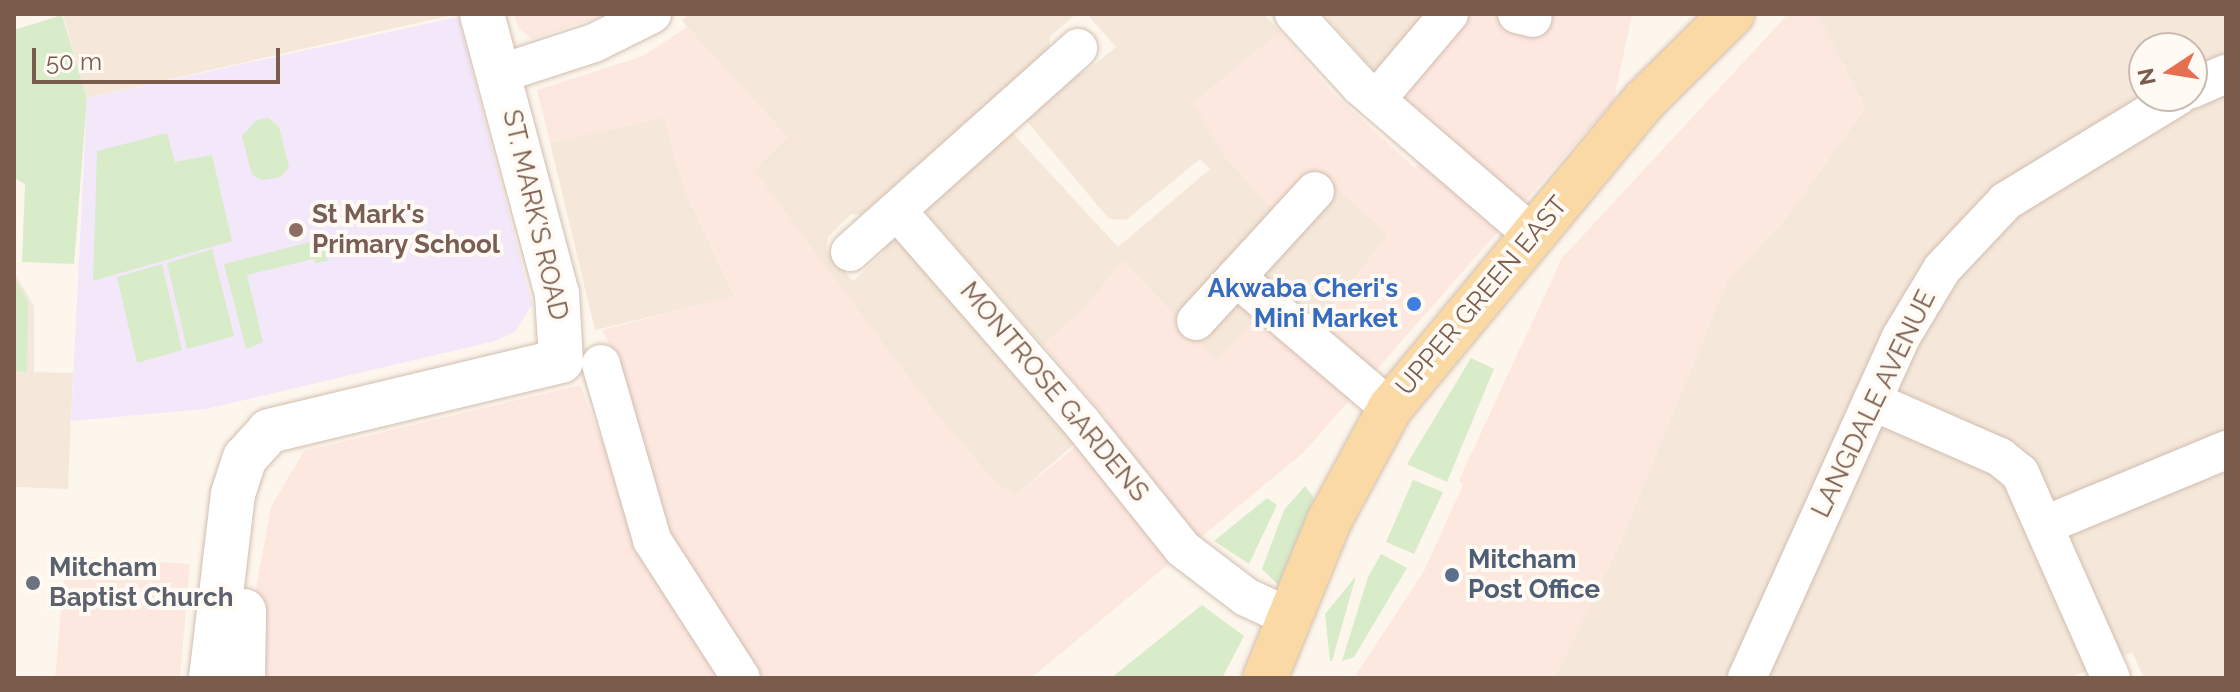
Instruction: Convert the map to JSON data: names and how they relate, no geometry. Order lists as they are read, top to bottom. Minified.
{"streets":{"main road":["UPPER GREEN EAST"],"street":["ST. MARK'S ROAD","MONTROSE GARDENS","LANGDALE AVENUE"]},"crossings":[["UPPER GREEN EAST","MONTROSE GARDENS"]],"places":["St Mark's Primary School","Akwaba Cheri's Mini Market","Mitcham Post Office","Mitcham Baptist Church"],"scale_bar":"50 m","north":"left"}
